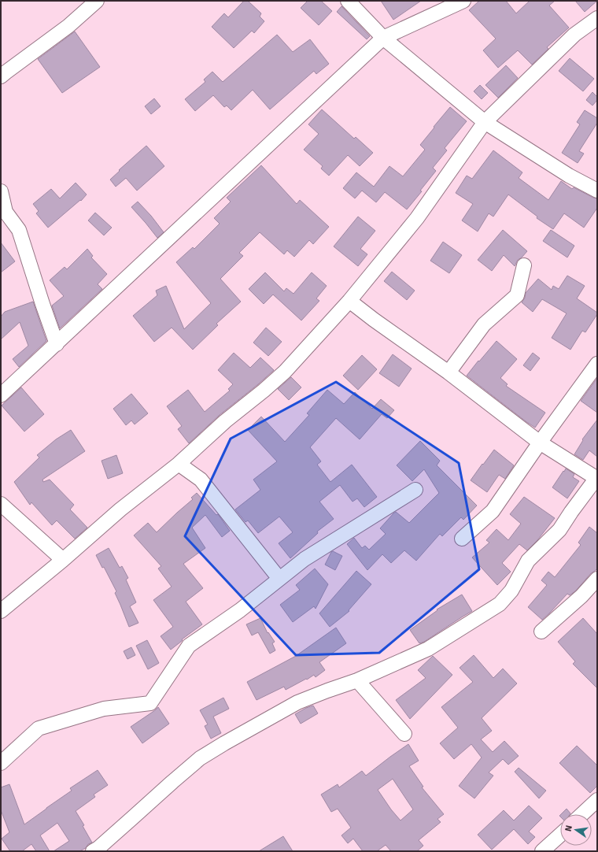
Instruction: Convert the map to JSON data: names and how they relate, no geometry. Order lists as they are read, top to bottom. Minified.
{"north":"left"}
